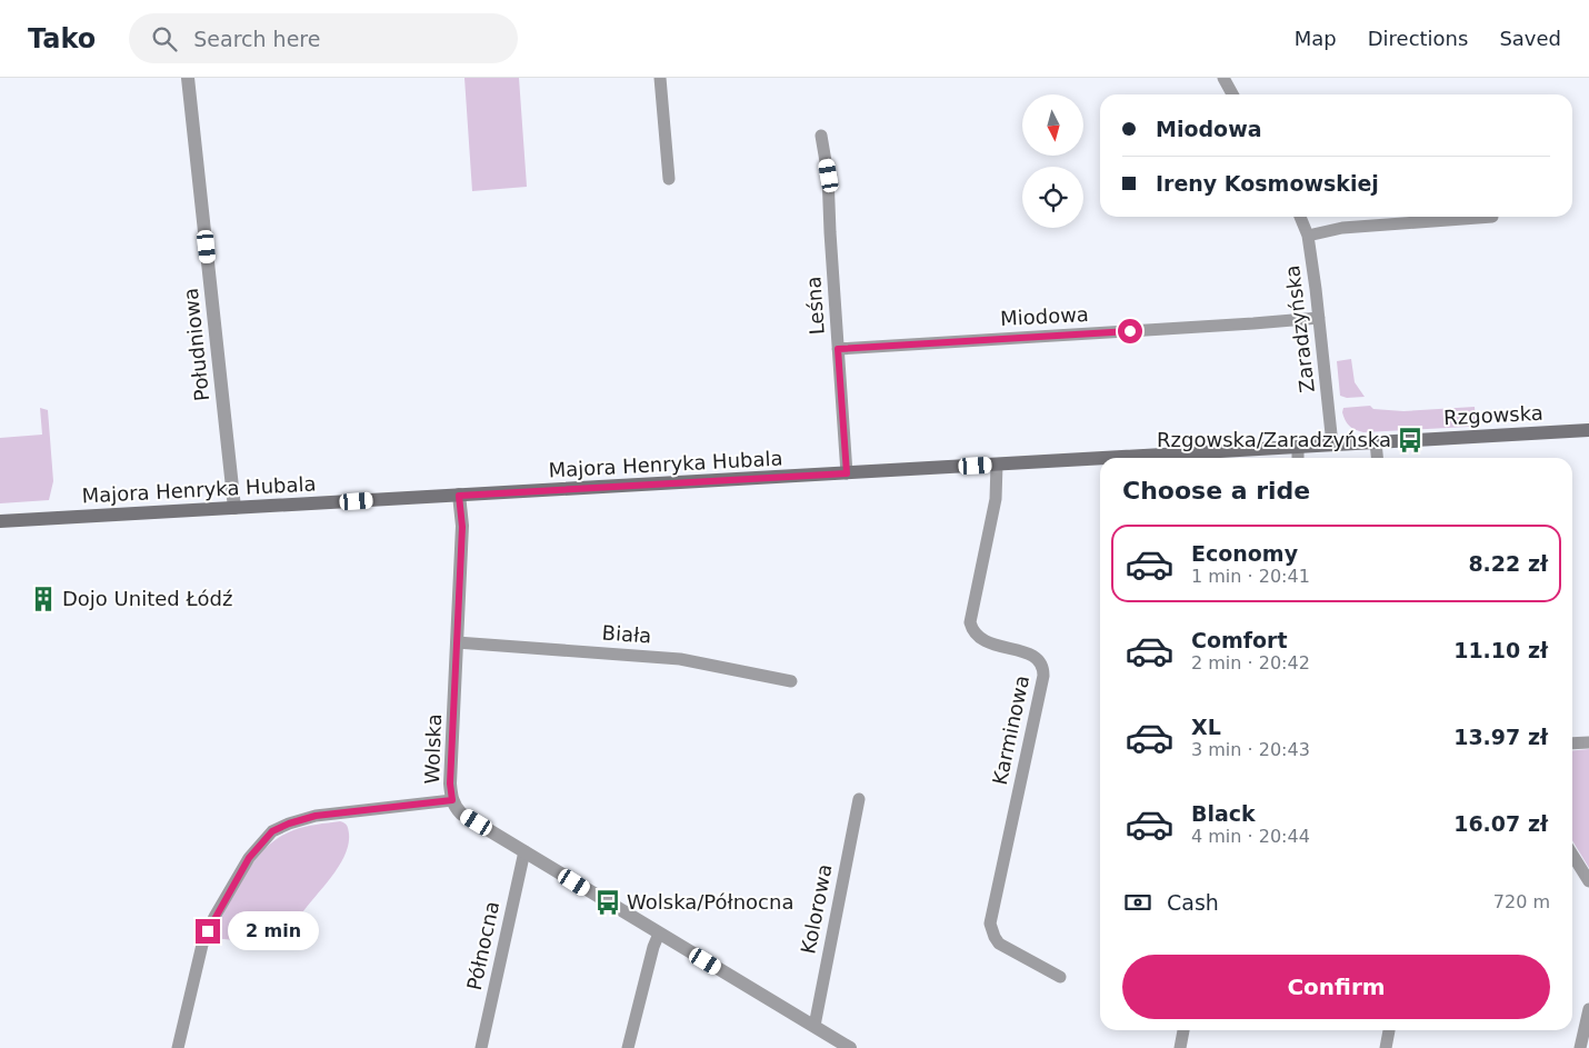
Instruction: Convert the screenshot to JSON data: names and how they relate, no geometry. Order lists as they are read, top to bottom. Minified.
{"streets":{"main road":["Rzgowska","Majora Henryka Hubala"],"street":["Leśna","Miodowa","Zaradzyńska","Południowa","Biała","Karminowa","Wolska","Kolorowa","Północna"]},"crossings":[["Leśna","Miodowa"],["Leśna","Majora Henryka Hubala"],["Miodowa","Zaradzyńska"],["Zaradzyńska","Rzgowska"],["Zaradzyńska","Majora Henryka Hubala"],["Południowa","Majora Henryka Hubala"],["Rzgowska","Majora Henryka Hubala"],["Majora Henryka Hubala","Karminowa"],["Majora Henryka Hubala","Wolska"],["Biała","Wolska"],["Wolska","Kolorowa"],["Wolska","Północna"]],"places":{"bus stop":["Rzgowska/Zaradzyńska","Wolska/Północna"],"building":["Dojo United Łódź"]},"north":"bottom","page":{"header":"Tako","search":"Search here","nav":["Map","Directions","Saved"],"banner":["Miodowa","Ireny Kosmowskiej"],"heading":"Choose a ride","list":[{"name":"Economy","note":"1 min · 20:41","value":"8.22 zł"},{"name":"Comfort","note":"2 min · 20:42","value":"11.10 zł"},{"name":"XL","note":"3 min · 20:43","value":"13.97 zł"},{"name":"Black","note":"4 min · 20:44","value":"16.07 zł"}],"pay":["Cash","720 m"],"bubble":"2 min","buttons":"Confirm"}}
